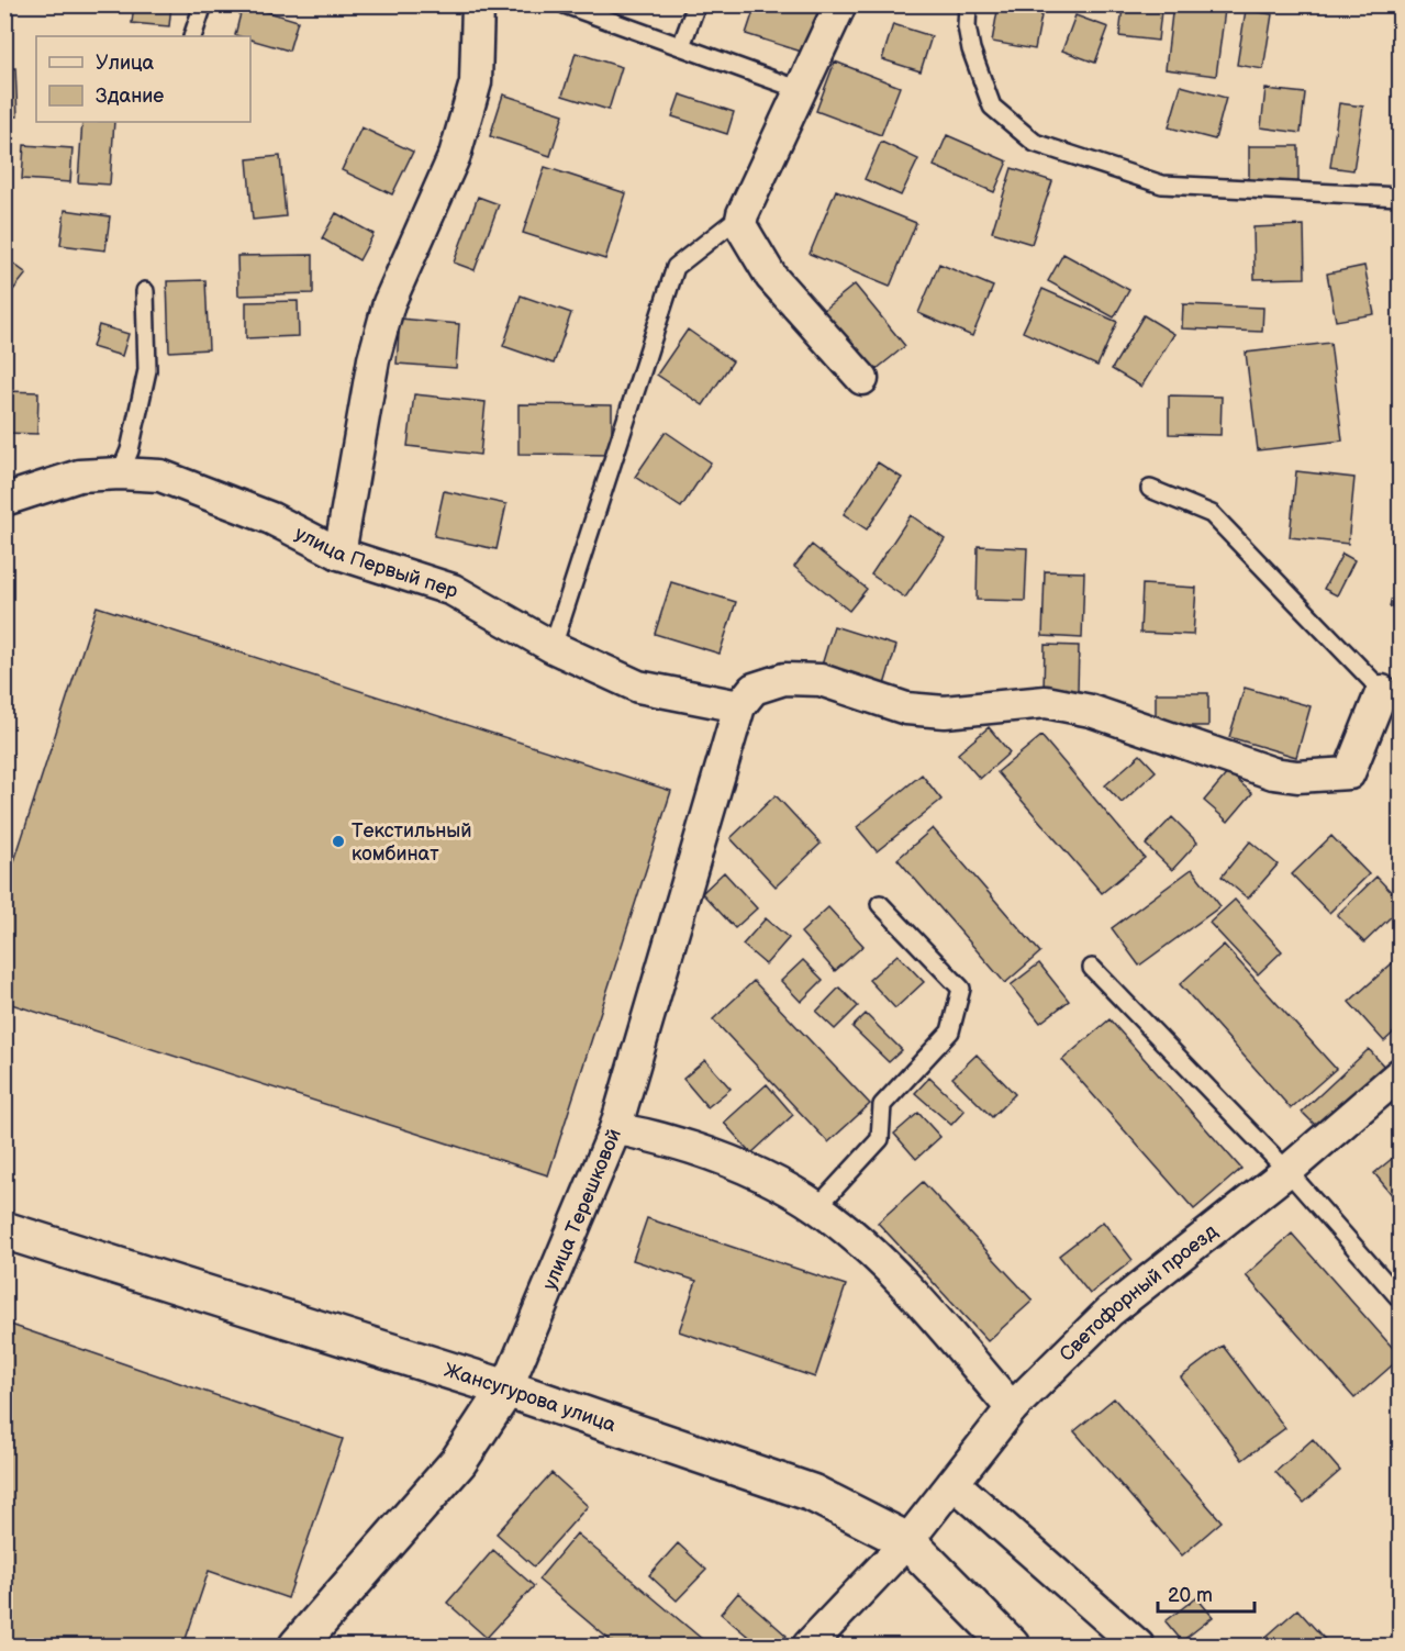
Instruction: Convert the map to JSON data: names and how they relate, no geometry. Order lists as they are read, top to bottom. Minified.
{"streets":{"street":["улица Первый пер","улица Терешковой","Светофорный проезд","Жансугурова улица"]},"crossings":[["улица Первый пер","улица Терешковой"],["улица Терешковой","Жансугурова улица"],["Светофорный проезд","Жансугурова улица"]],"places":["Текстильный комбинат"],"legend":["Улица","Здание"],"scale_bar":"20 m"}
